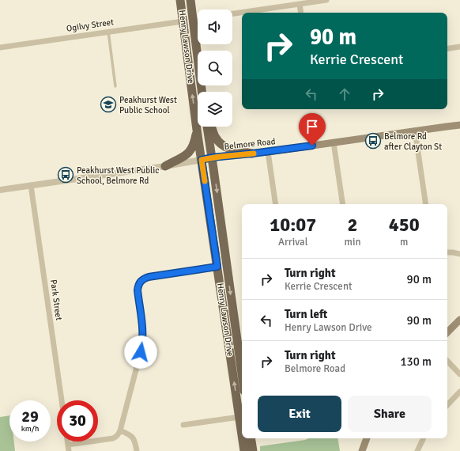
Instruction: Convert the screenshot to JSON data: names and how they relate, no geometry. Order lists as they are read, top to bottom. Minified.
{"streets":{"main road":["Henry Lawson Drive","Belmore Road"],"street":["Ogilvy Street","Park Street"]},"crossings":[["Ogilvy Street","Henry Lawson Drive"],["Henry Lawson Drive","Belmore Road"],["Belmore Road","Park Street"]],"places":{"school or university":["Peakhurst West Public School"],"bus stop":["Belmore Rd after Clayton St","Peakhurst West Public School, Belmore Rd"]},"page":{"turn":["90 m","Kerrie Crescent"],"eta":["10:07","Arrival","2","min","450","m"],"list":[{"name":"Turn right","note":"Kerrie Crescent","value":"90 m"},{"name":"Turn left","note":"Henry Lawson Drive","value":"90 m"},{"name":"Turn right","note":"Belmore Road","value":"130 m"}],"buttons":["Exit","Share"],"speed":"29 km/h","limit":"30"}}
